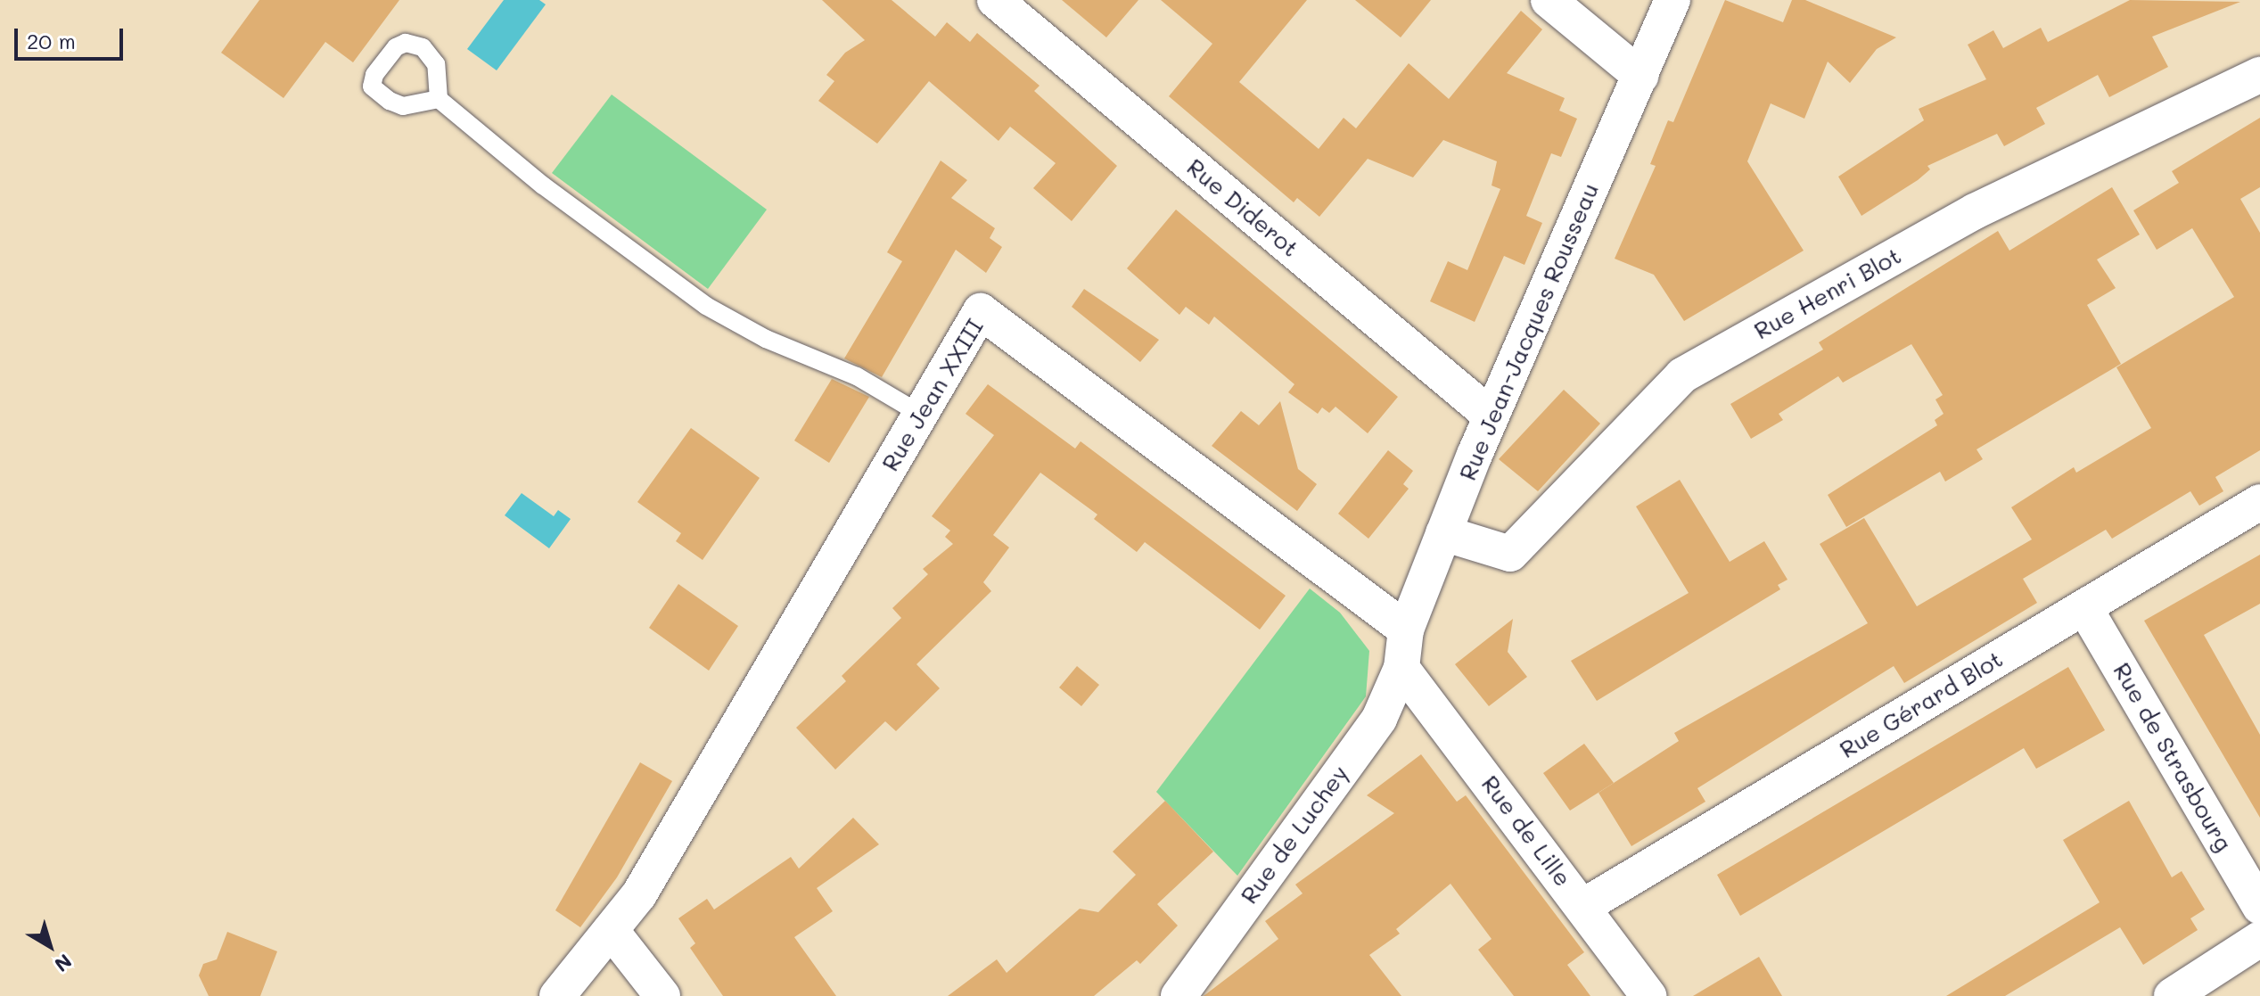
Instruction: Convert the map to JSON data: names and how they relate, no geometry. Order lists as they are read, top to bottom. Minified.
{"streets":{"street":["Rue Diderot","Rue Henri Blot","Rue Jean-Jacques Rousseau","Rue Jean XXIII","Rue Gérard Blot","Rue de Strasbourg","Rue de Lille","Rue de Luchey"]},"crossings":[["Rue Diderot","Rue Jean-Jacques Rousseau"],["Rue Henri Blot","Rue Jean-Jacques Rousseau"],["Rue Jean-Jacques Rousseau","Rue Jean XXIII"],["Rue Jean-Jacques Rousseau","Rue de Lille"],["Rue Jean-Jacques Rousseau","Rue de Luchey"],["Rue Gérard Blot","Rue de Strasbourg"],["Rue Gérard Blot","Rue de Lille"],["Rue de Lille","Rue de Luchey"]],"scale_bar":"20 m","north":"bottom right"}
